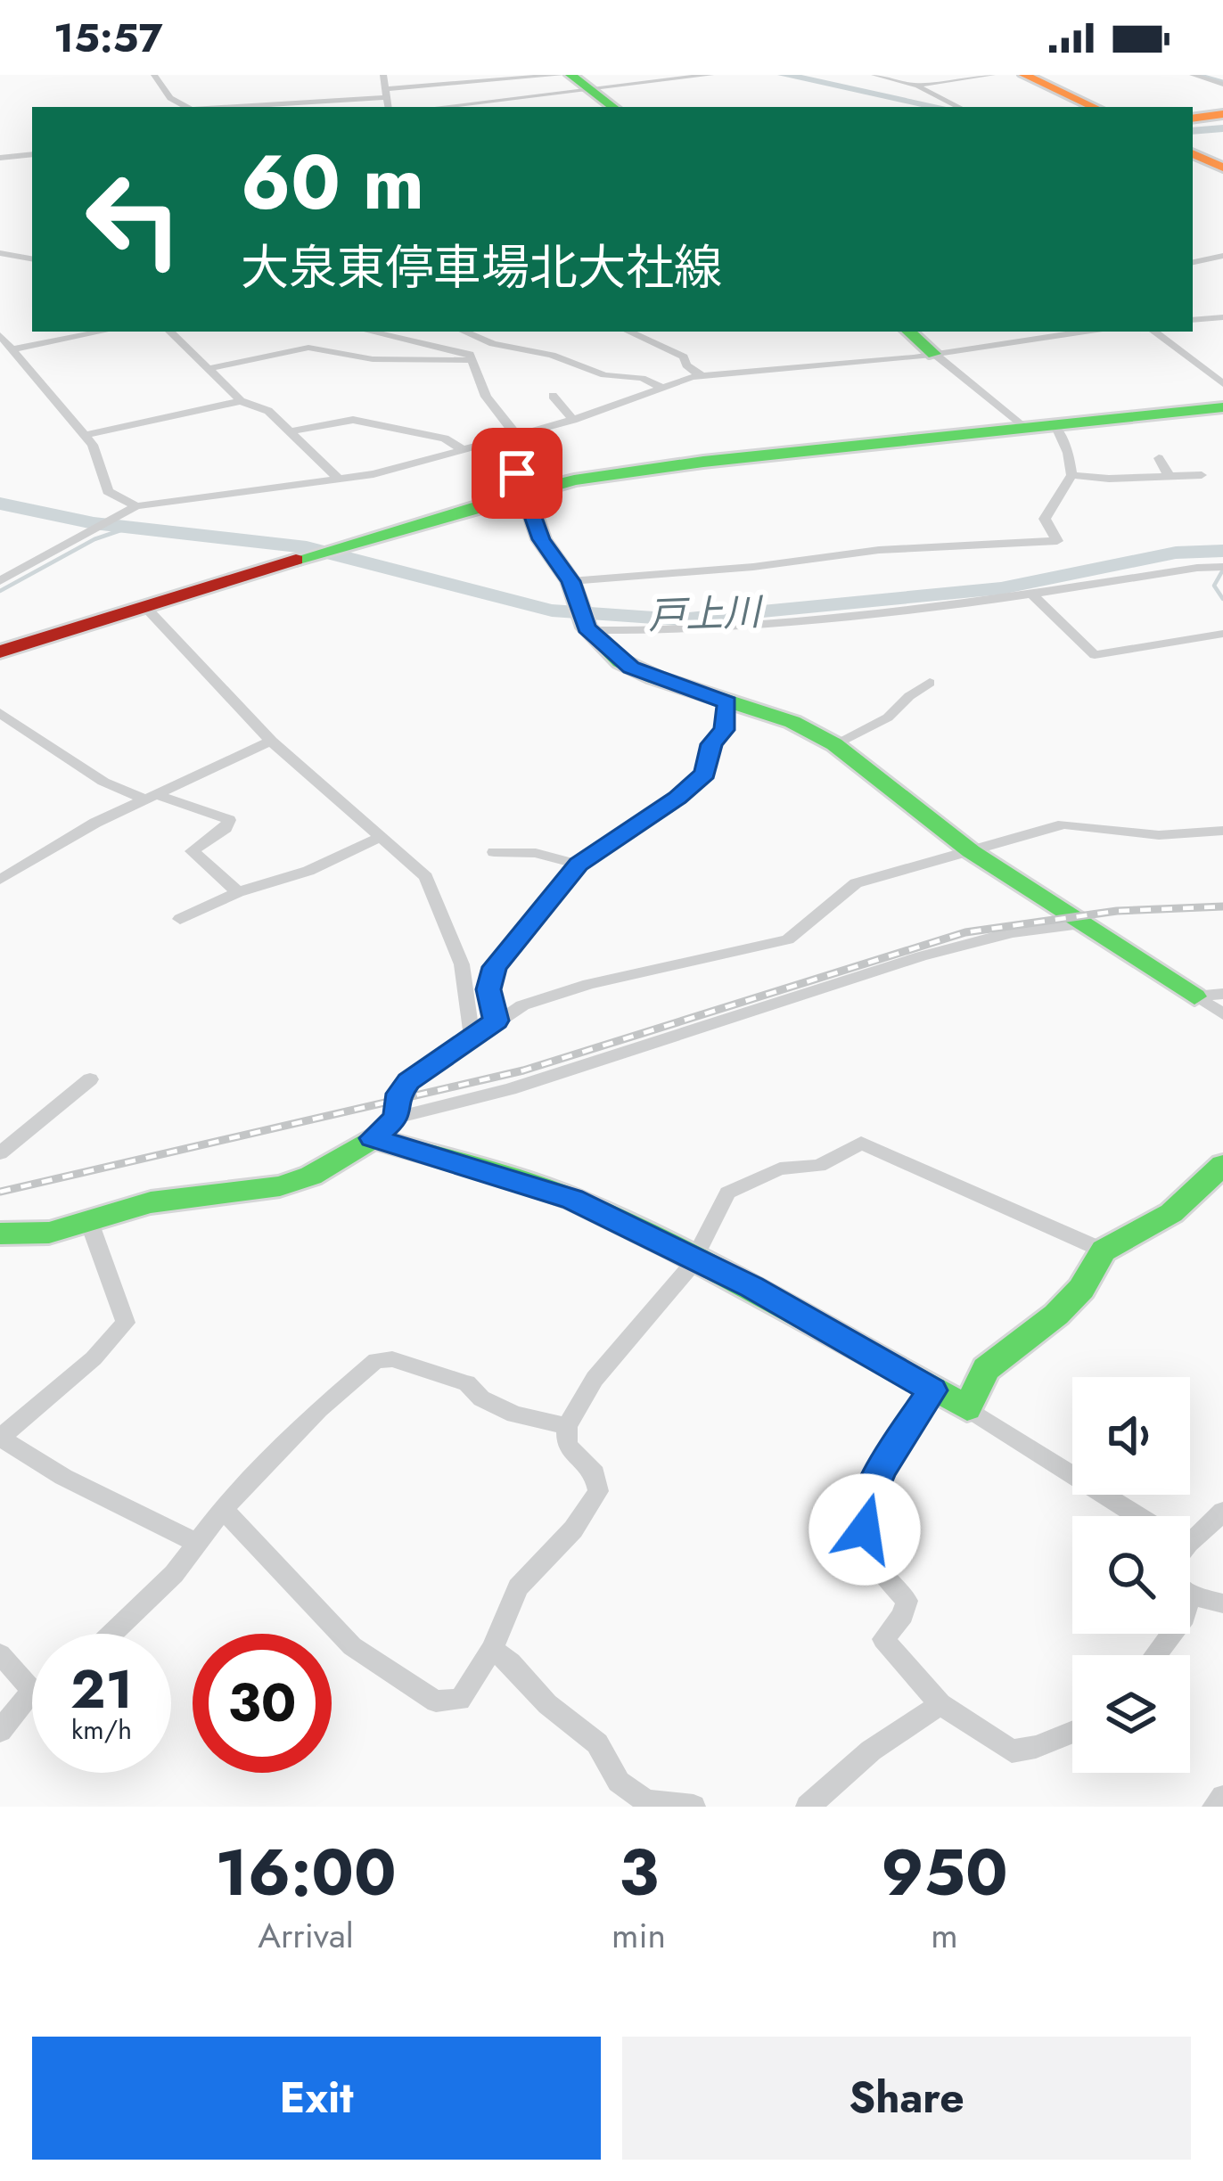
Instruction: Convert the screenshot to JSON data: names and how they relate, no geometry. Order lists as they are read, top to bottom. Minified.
{"water":["戸上川"],"page":{"status":"15:57","turn":["60 m","大泉東停車場北大社線"],"speed":"21 km/h","limit":"30","eta":["16:00","Arrival","3","min","950","m"],"buttons":["Exit","Share"]}}
